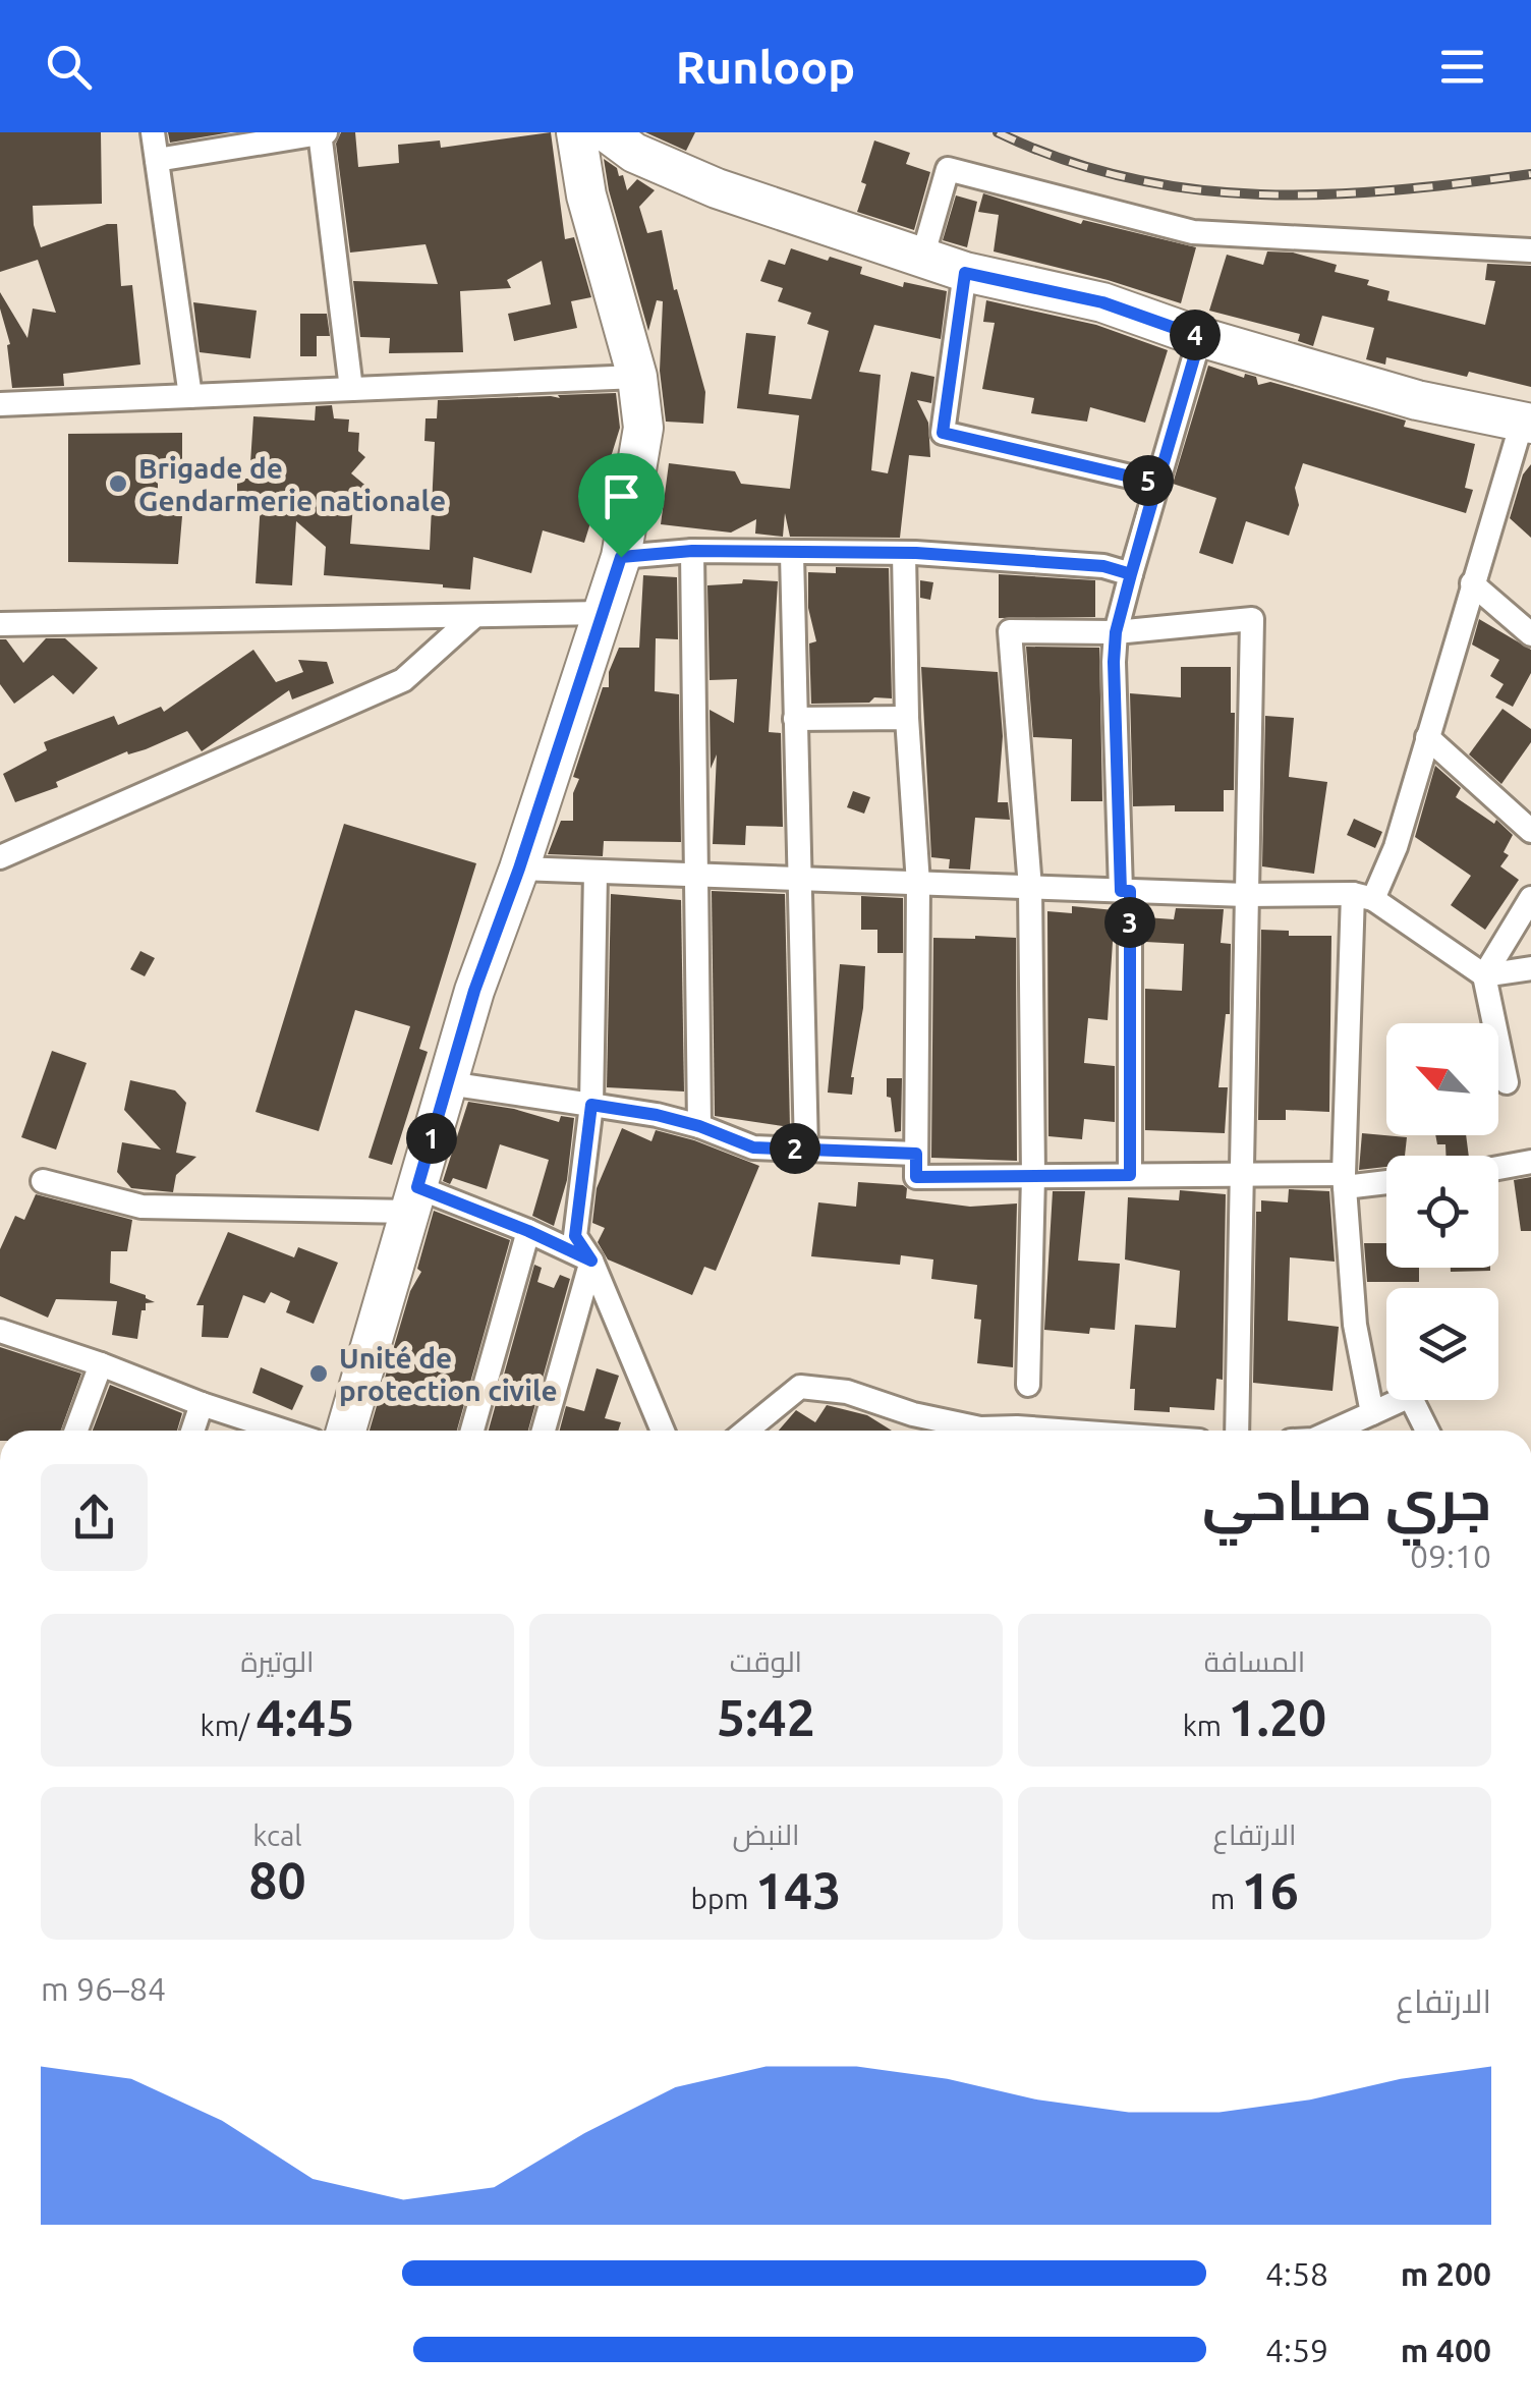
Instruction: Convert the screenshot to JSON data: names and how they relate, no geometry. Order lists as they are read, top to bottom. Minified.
{"places":["Brigade de Gendarmerie nationale","Unité de protection civile"],"north":"top left","page":{"header":"Runloop","pins":["4","5","3","1","2"],"heading":["جري صباحي","09:10"],"stats":[["المسافة","1.20 km"],["الوقت","5:42"],["الوتيرة","4:45 /km"],["الارتفاع","16 m"],["النبض","143 bpm"],["kcal","80"]],"chart":["الارتفاع","84–96 m"],"list":[{"name":"200 m","note":"4:58"},{"name":"400 m","note":"4:59"}]}}
